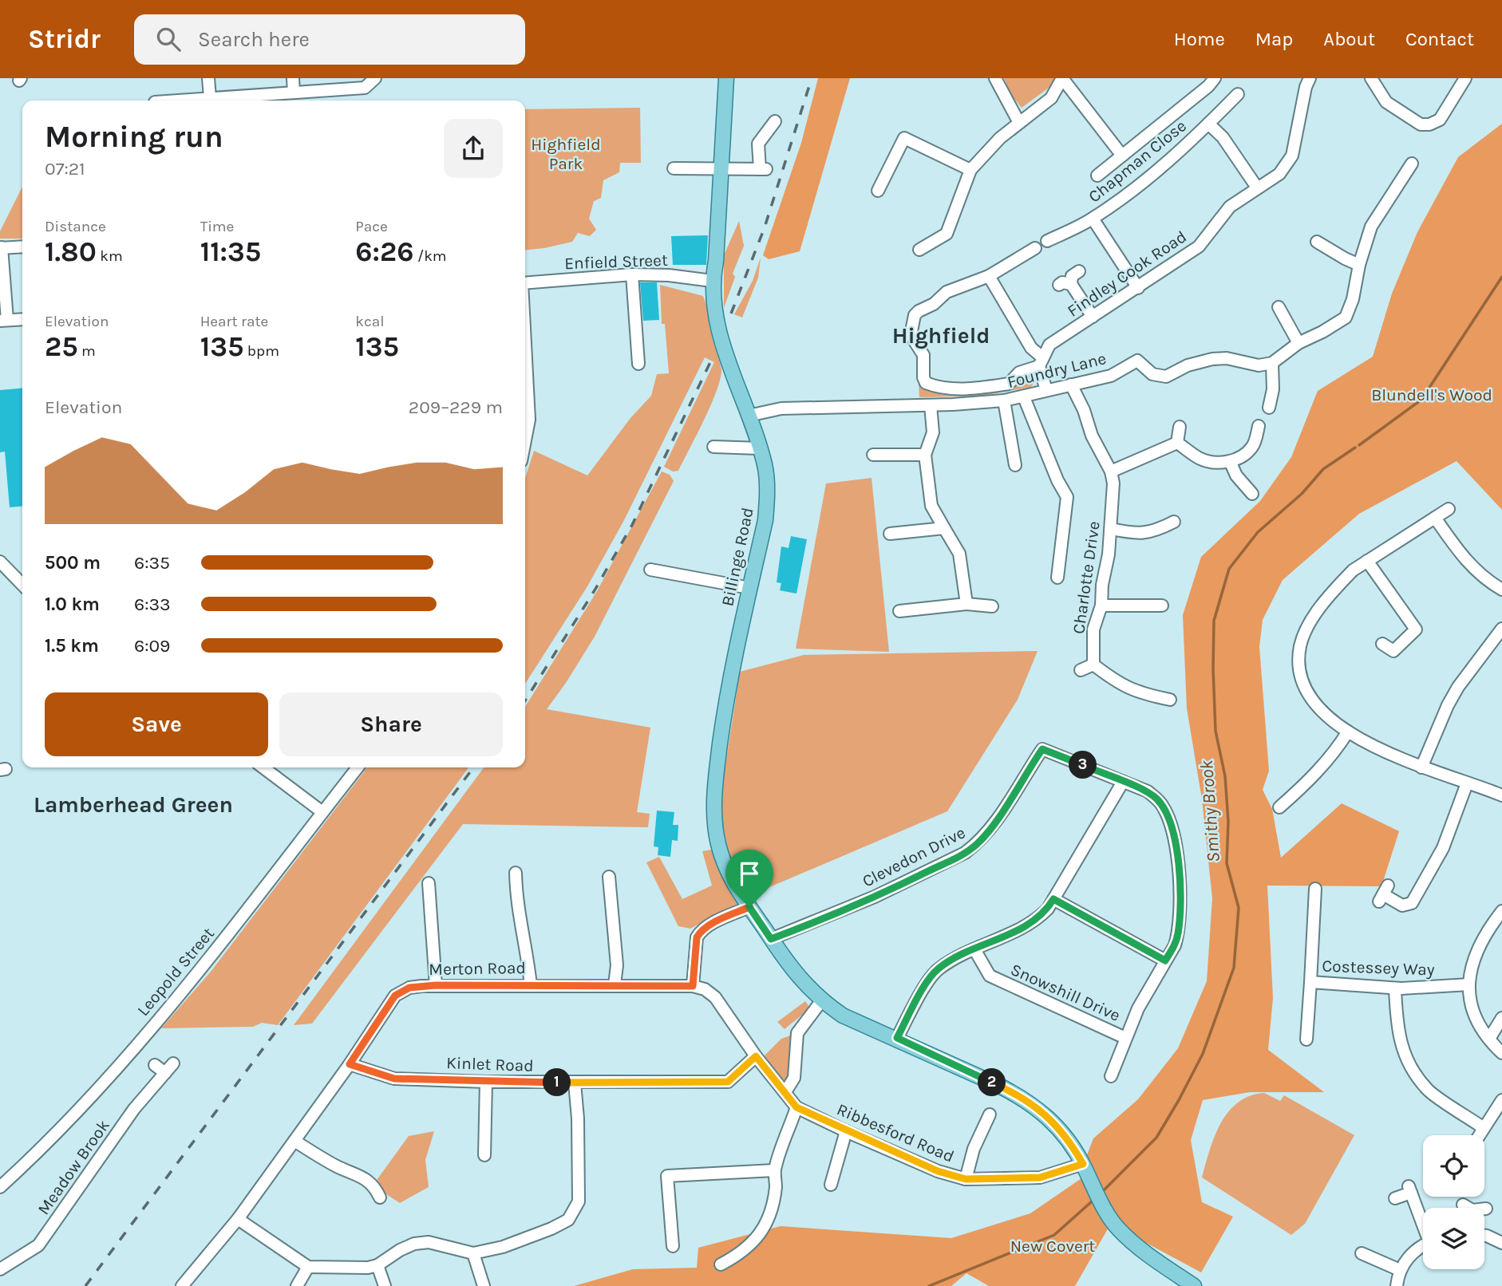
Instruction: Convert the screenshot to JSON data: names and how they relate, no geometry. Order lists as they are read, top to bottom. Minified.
{"streets":{"main road":["Billinge Road"],"street":["Chapman Close","Enfield Street","Findley Cook Road","Foundry Lane","Charlotte Drive","Clevedon Drive","Costessey Way","Merton Road","Leopold Street","Snowshill Drive","Kinlet Road","Ribbesford Road","Meadow Brook"]},"crossings":[["Enfield Street","Billinge Road"],["Foundry Lane","Billinge Road"],["Foundry Lane","Charlotte Drive"],["Billinge Road","Clevedon Drive"],["Billinge Road","Ribbesford Road"],["Clevedon Drive","Snowshill Drive"],["Merton Road","Kinlet Road"],["Merton Road","Ribbesford Road"]],"districts":["Highfield","Lamberhead Green"],"water":["Smithy Brook"],"parks":["Highfield Park","Blundell's Wood","New Covert"],"page":{"header":"Stridr","search":"Search here","nav":["Home","Map","About","Contact"],"heading":["Morning run","07:21"],"stats":[["Distance","1.80 km"],["Time","11:35"],["Pace","6:26 /km"],["Elevation","25 m"],["Heart rate","135 bpm"],["kcal","135"]],"chart":["Elevation","209–229 m"],"list":[{"name":"500 m","note":"6:35"},{"name":"1.0 km","note":"6:33"},{"name":"1.5 km","note":"6:09"}],"buttons":["Save","Share"],"pins":["3","1","2"]}}
